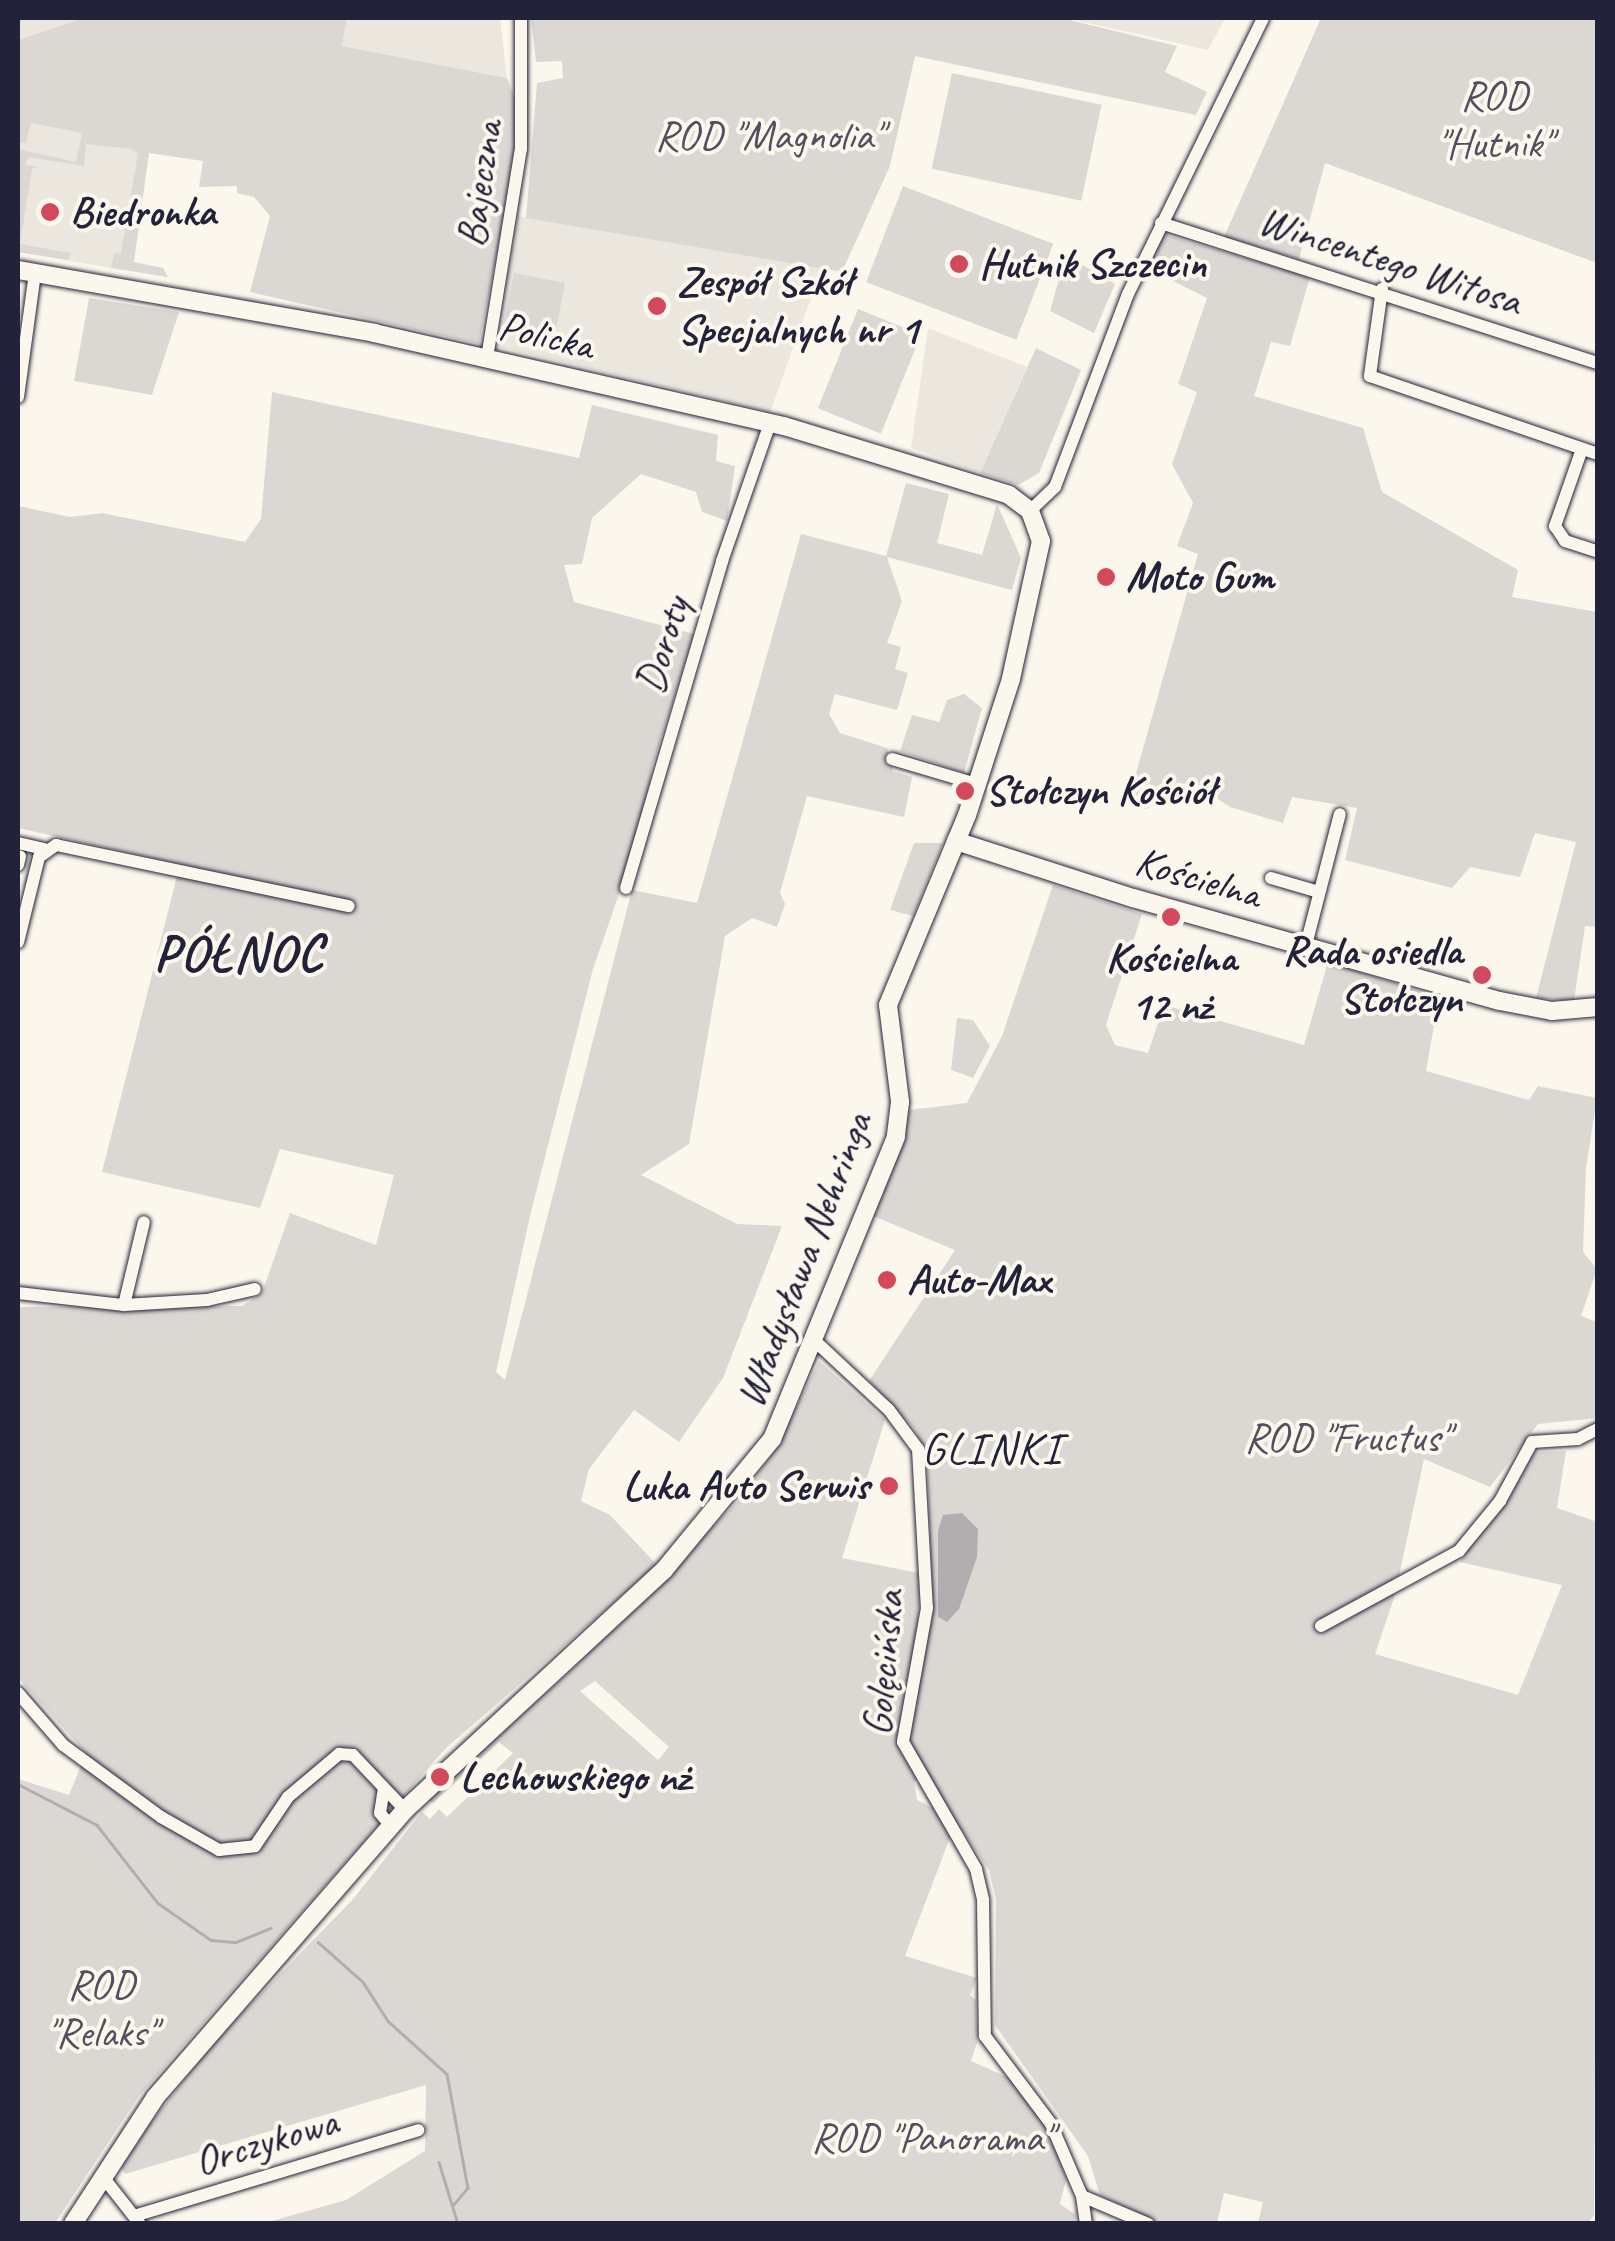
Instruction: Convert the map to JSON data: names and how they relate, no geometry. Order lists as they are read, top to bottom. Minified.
{"streets":{"street":["Bajeczna","Wincentego Witosa","Policka","Doroty","Kościelna","Władysława Nehringa","Golęcińska","Orczykowa"]},"crossings":[["Bajeczna","Policka"],["Policka","Doroty"],["Policka","Władysława Nehringa"],["Kościelna","Władysława Nehringa"],["Władysława Nehringa","Golęcińska"]],"districts":["PÓŁNOC","GLINKI"],"parks":["ROD \"Hutnik\"","ROD \"Magnolia\"","ROD \"Fructus\"","ROD \"Relaks\"","ROD \"Panorama\""],"places":["Biedronka","Hutnik Szczecin","Zespół Szkół Specjalnych nr 1","Moto Gum","Stołczyn Kościół","Kościelna 12 nż","Rada osiedla Stołczyn","Auto-Max","Luka Auto Serwis","Lechowskiego nż"]}
